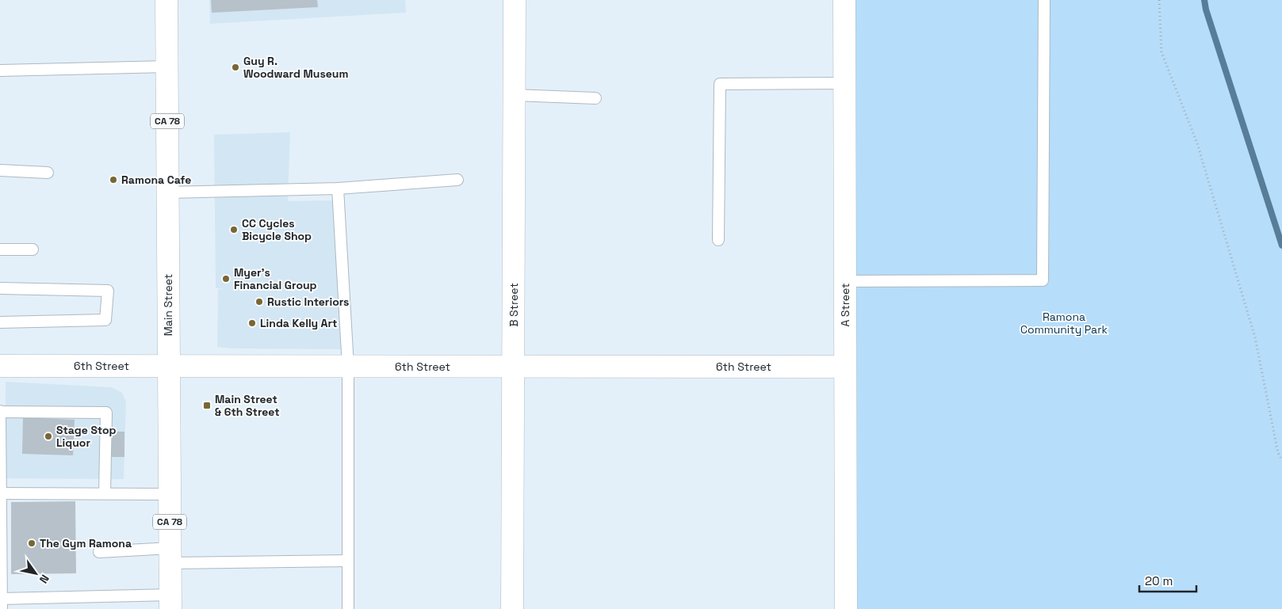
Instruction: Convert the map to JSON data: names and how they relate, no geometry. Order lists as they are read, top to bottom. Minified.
{"streets":{"street":["CA 78","Main Street","B Street","A Street","6th Street"]},"crossings":[["Main Street","6th Street"],["B Street","6th Street"],["A Street","6th Street"]],"parks":["Ramona Community Park"],"places":{"other":["Guy R. Woodward Museum","Ramona Cafe","CC Cycles Bicycle Shop","Myer's Financial Group","Rustic Interiors","Linda Kelly Art","Stage Stop Liquor","The Gym Ramona"],"transit":["Main Street & 6th Street"]},"scale_bar":"20 m","north":"bottom right"}
